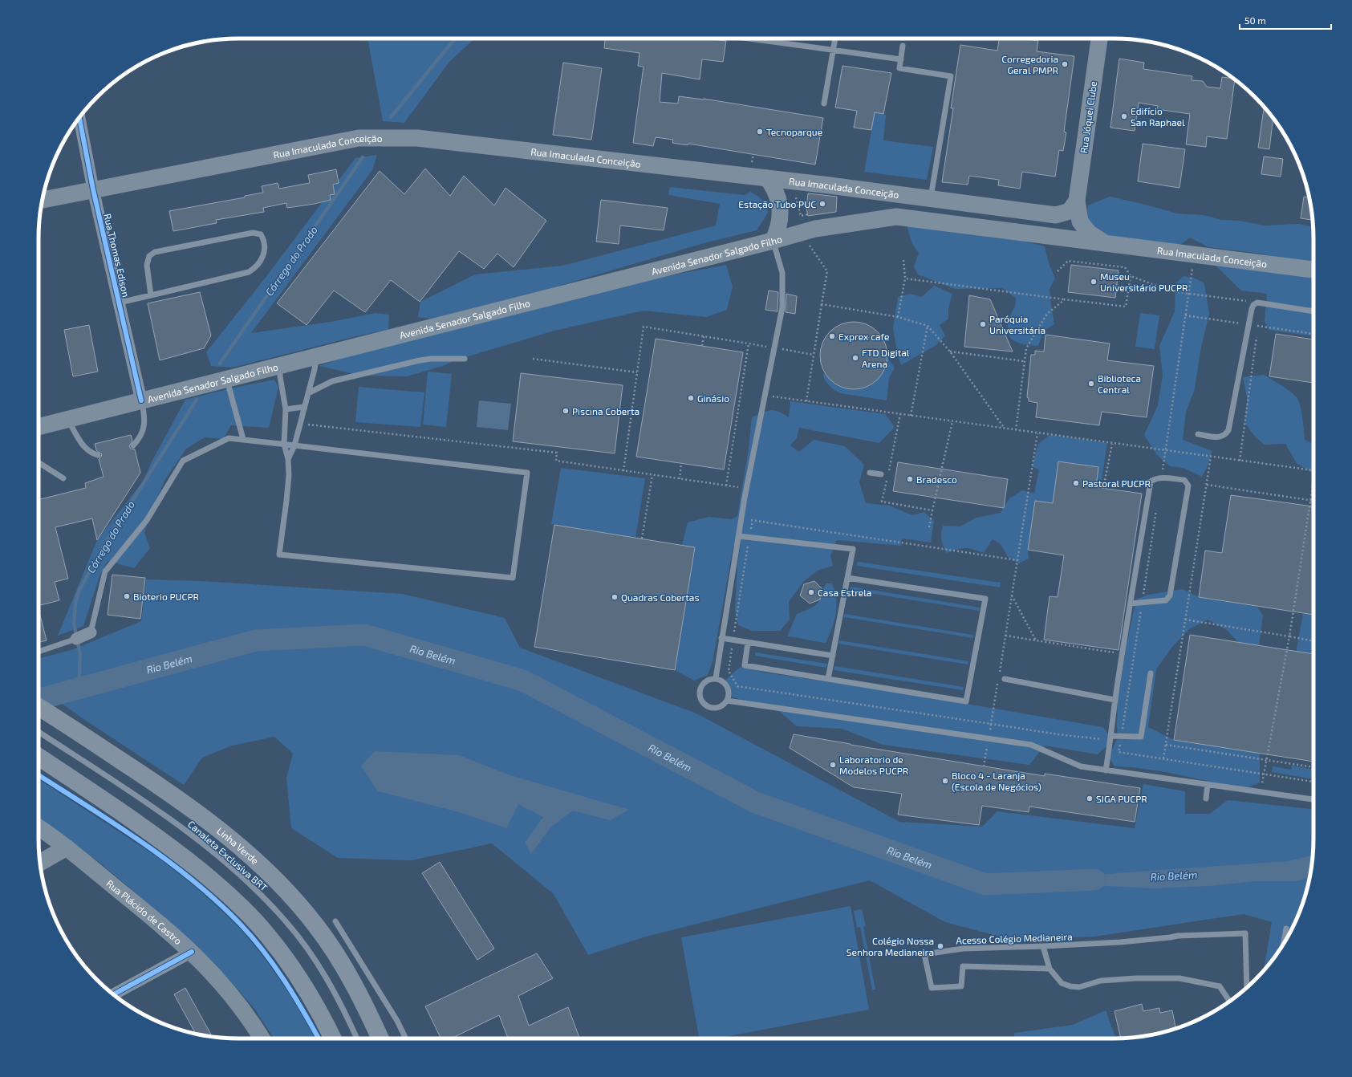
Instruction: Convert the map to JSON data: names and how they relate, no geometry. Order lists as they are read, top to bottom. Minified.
{"streets":{"highway":["Linha Verde"],"main road":["Rua Jóquei Clube","Rua Imaculada Conceição","Avenida Senador Salgado Filho","Rua Plácido de Castro"],"street":["Rua Thomas Edison"],"lane":["Canaleta Exclusiva BRT","Acesso Colégio Medianeira"]},"crossings":[["Rua Jóquei Clube","Rua Imaculada Conceição"],["Rua Imaculada Conceição","Avenida Senador Salgado Filho"],["Rua Imaculada Conceição","Rua Thomas Edison"],["Avenida Senador Salgado Filho","Rua Thomas Edison"]],"water":["Córrego do Prado","Rio Belém"],"places":["Corregedoria Geral PMPR","Edifício San Raphael","Tecnoparque","Estação Tubo PUC","Museu Universitário PUCPR","Paróquia Universitária","Exprex cafe","FTD Digital Arena","Biblioteca Central","Ginásio","Piscina Coberta","Bradesco","Pastoral PUCPR","Casa Estrela","Bioterio PUCPR","Quadras Cobertas","Laboratorio de Modelos PUCPR","Bloco 4 - Laranja (Escola de Negócios)","SIGA PUCPR","Colégio Nossa Senhora Medianeira"],"scale_bar":"50 m"}
